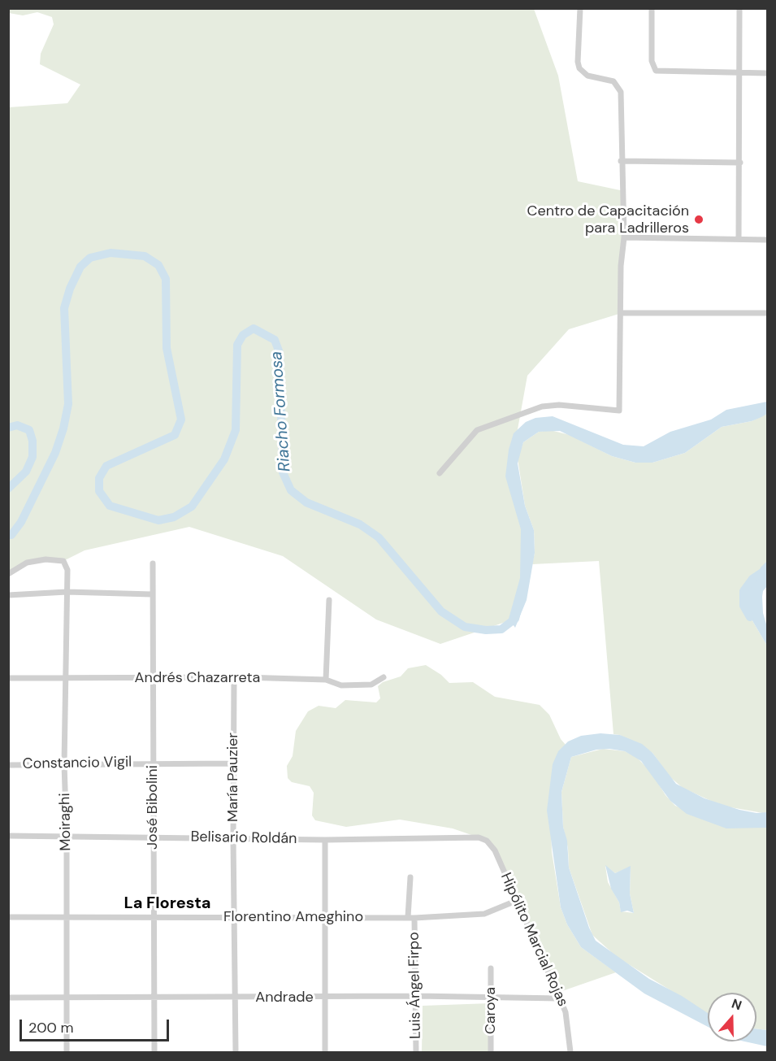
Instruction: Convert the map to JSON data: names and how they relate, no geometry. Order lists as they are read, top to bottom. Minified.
{"streets":{"street":["Andrés Chazarreta","Constancio Vigil","María Pauzier","José Bibolini","Moiraghi","Belisario Roldán","Florentino Ameghino","Hipólito Marcial Rojas","Luis Ángel Firpo","Andrade","Caroya"]},"crossings":[["Andrés Chazarreta","María Pauzier"],["Andrés Chazarreta","José Bibolini"],["Andrés Chazarreta","Moiraghi"],["Constancio Vigil","María Pauzier"],["Constancio Vigil","José Bibolini"],["Constancio Vigil","Moiraghi"],["María Pauzier","Belisario Roldán"],["María Pauzier","Florentino Ameghino"],["María Pauzier","Andrade"],["José Bibolini","Belisario Roldán"],["José Bibolini","Florentino Ameghino"],["José Bibolini","Andrade"],["Moiraghi","Belisario Roldán"],["Moiraghi","Florentino Ameghino"],["Moiraghi","Andrade"],["Belisario Roldán","Hipólito Marcial Rojas"],["Florentino Ameghino","Hipólito Marcial Rojas"],["Florentino Ameghino","Luis Ángel Firpo"],["Hipólito Marcial Rojas","Andrade"],["Luis Ángel Firpo","Andrade"],["Andrade","Caroya"]],"districts":["La Floresta"],"water":["Riacho Formosa"],"places":["Centro de Capacitación para Ladrilleros"],"scale_bar":"200 m","north":"top"}
